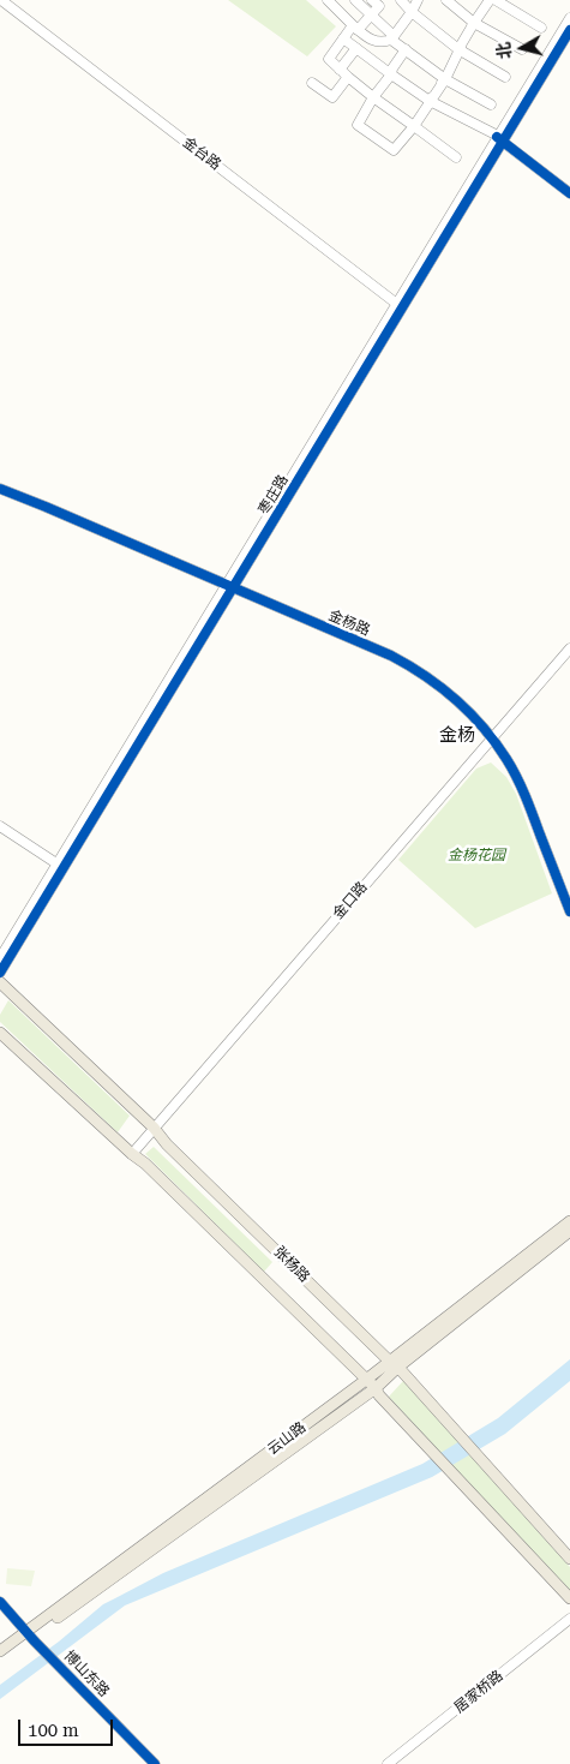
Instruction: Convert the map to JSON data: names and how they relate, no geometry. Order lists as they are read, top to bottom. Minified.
{"streets":{"main road":["张杨路","云山路"],"street":["金台路","枣庄路","金杨路","金口路","博山东路","居家桥路"]},"crossings":[["金台路","枣庄路"],["枣庄路","金杨路"],["金杨路","金口路"],["金口路","张杨路"],["张杨路","云山路"],["云山路","博山东路"]],"districts":["金杨"],"parks":["金杨花园"],"scale_bar":"100 m","north":"left"}
